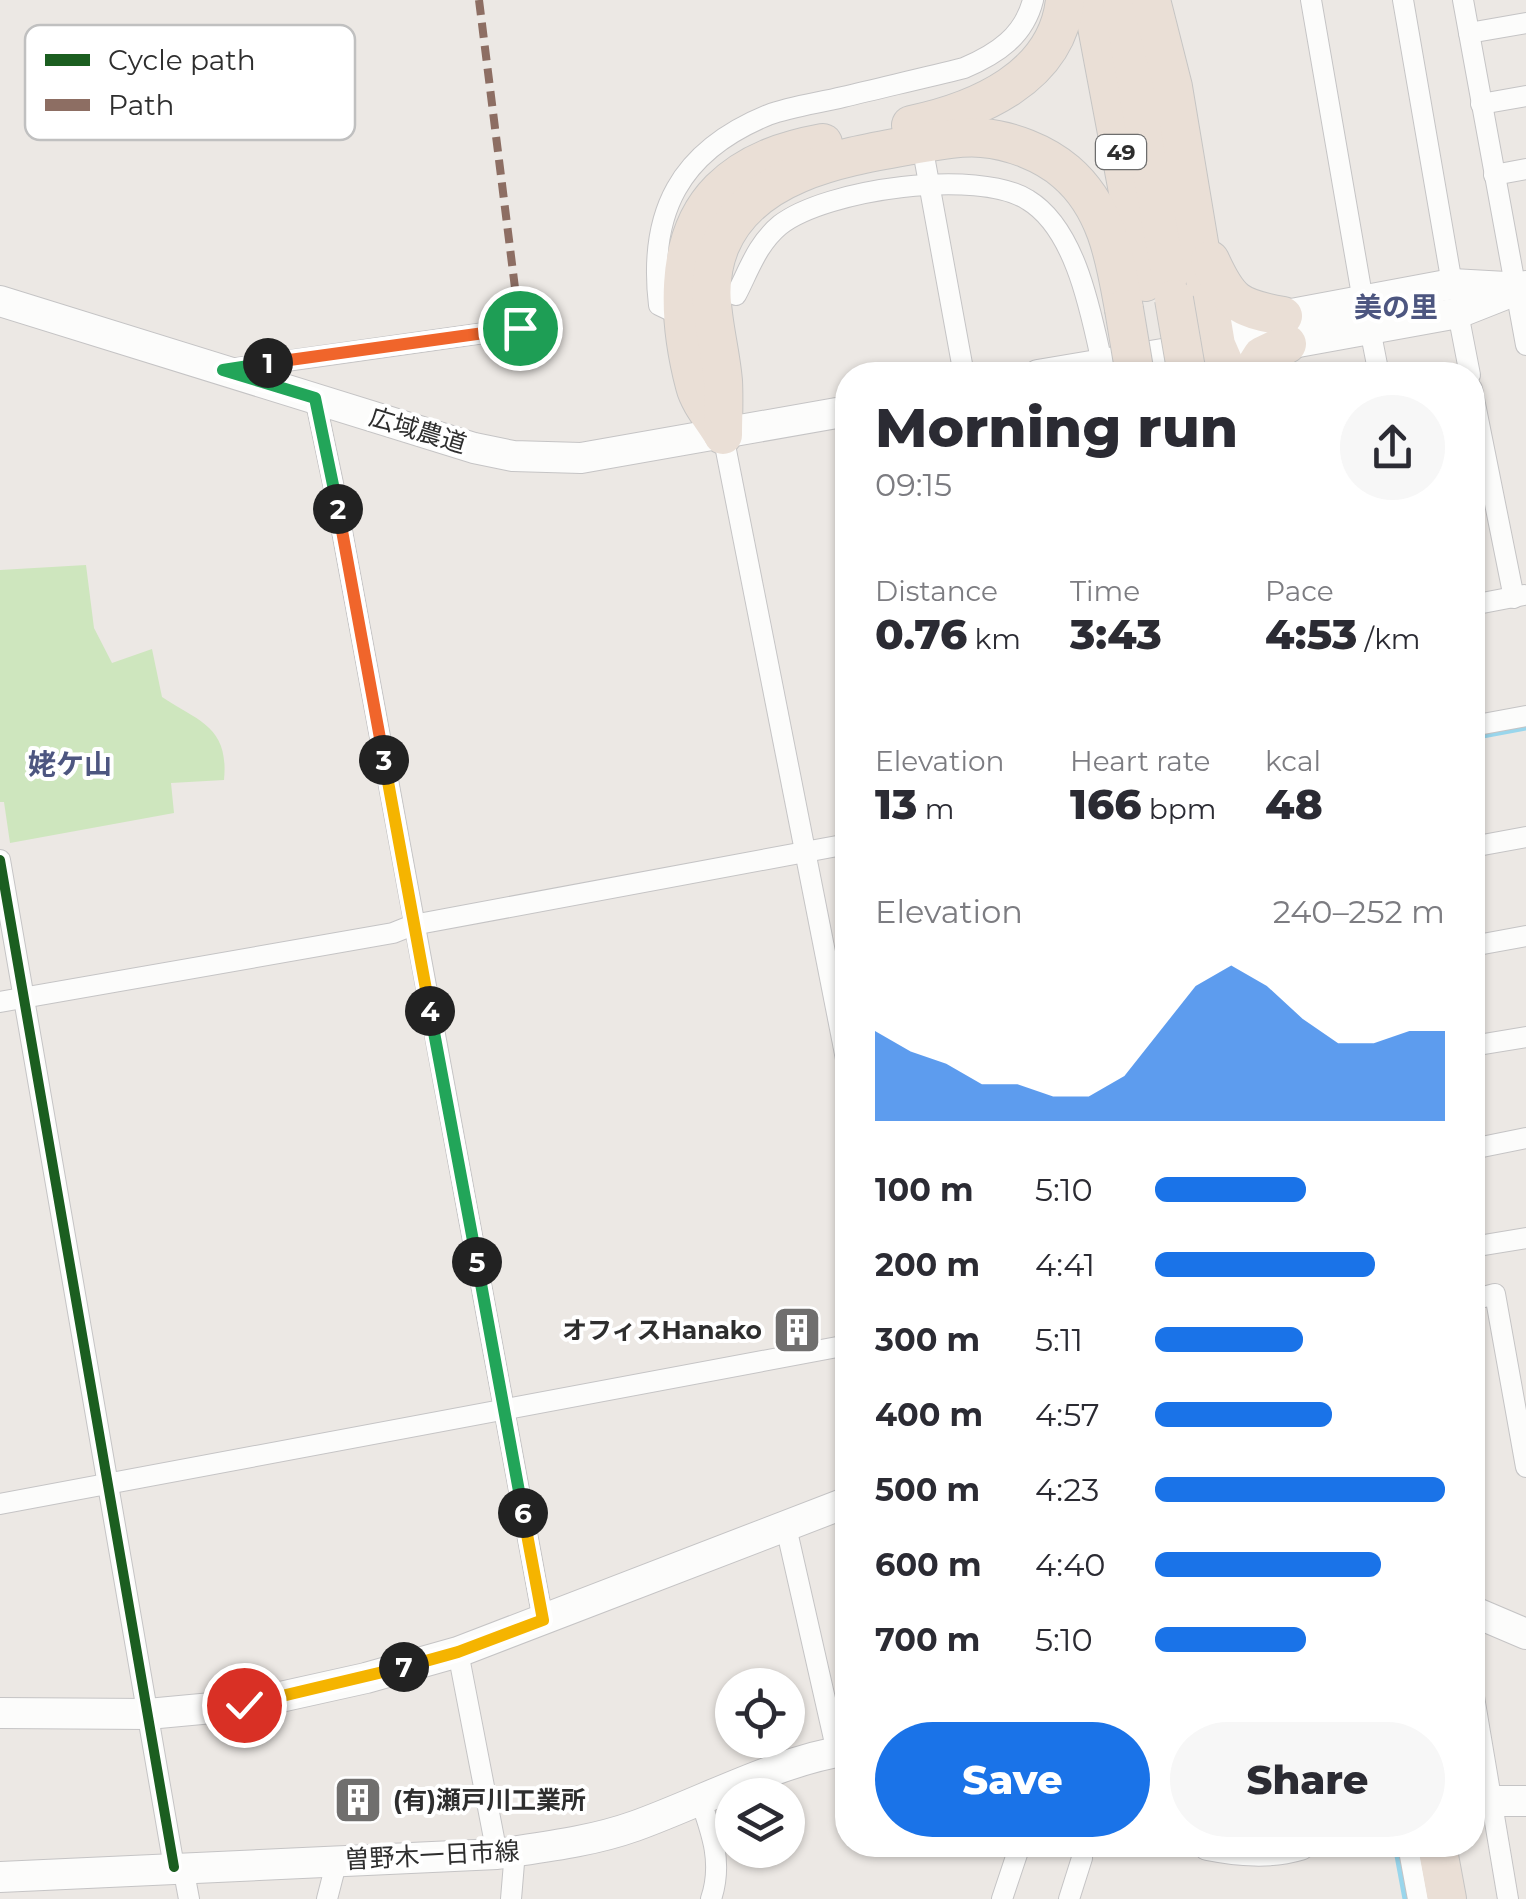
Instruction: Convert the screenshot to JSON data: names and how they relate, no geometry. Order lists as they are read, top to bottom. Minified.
{"streets":{"highway":["49"],"street":["広域農道","曽野木一日市線"]},"districts":["美の里","姥ケ山"],"places":{"building":["オフィスHanako","(有)瀬戸川工業所"]},"legend":["Cycle path","Path"],"page":{"pins":["1","2","3","4","5","6","7"],"heading":["Morning run","09:15"],"stats":[["Distance","0.76 km"],["Time","3:43"],["Pace","4:53 /km"],["Elevation","13 m"],["Heart rate","166 bpm"],["kcal","48"]],"chart":["Elevation","240–252 m"],"list":[{"name":"100 m","note":"5:10"},{"name":"200 m","note":"4:41"},{"name":"300 m","note":"5:11"},{"name":"400 m","note":"4:57"},{"name":"500 m","note":"4:23"},{"name":"600 m","note":"4:40"},{"name":"700 m","note":"5:10"}],"buttons":["Save","Share"]}}
